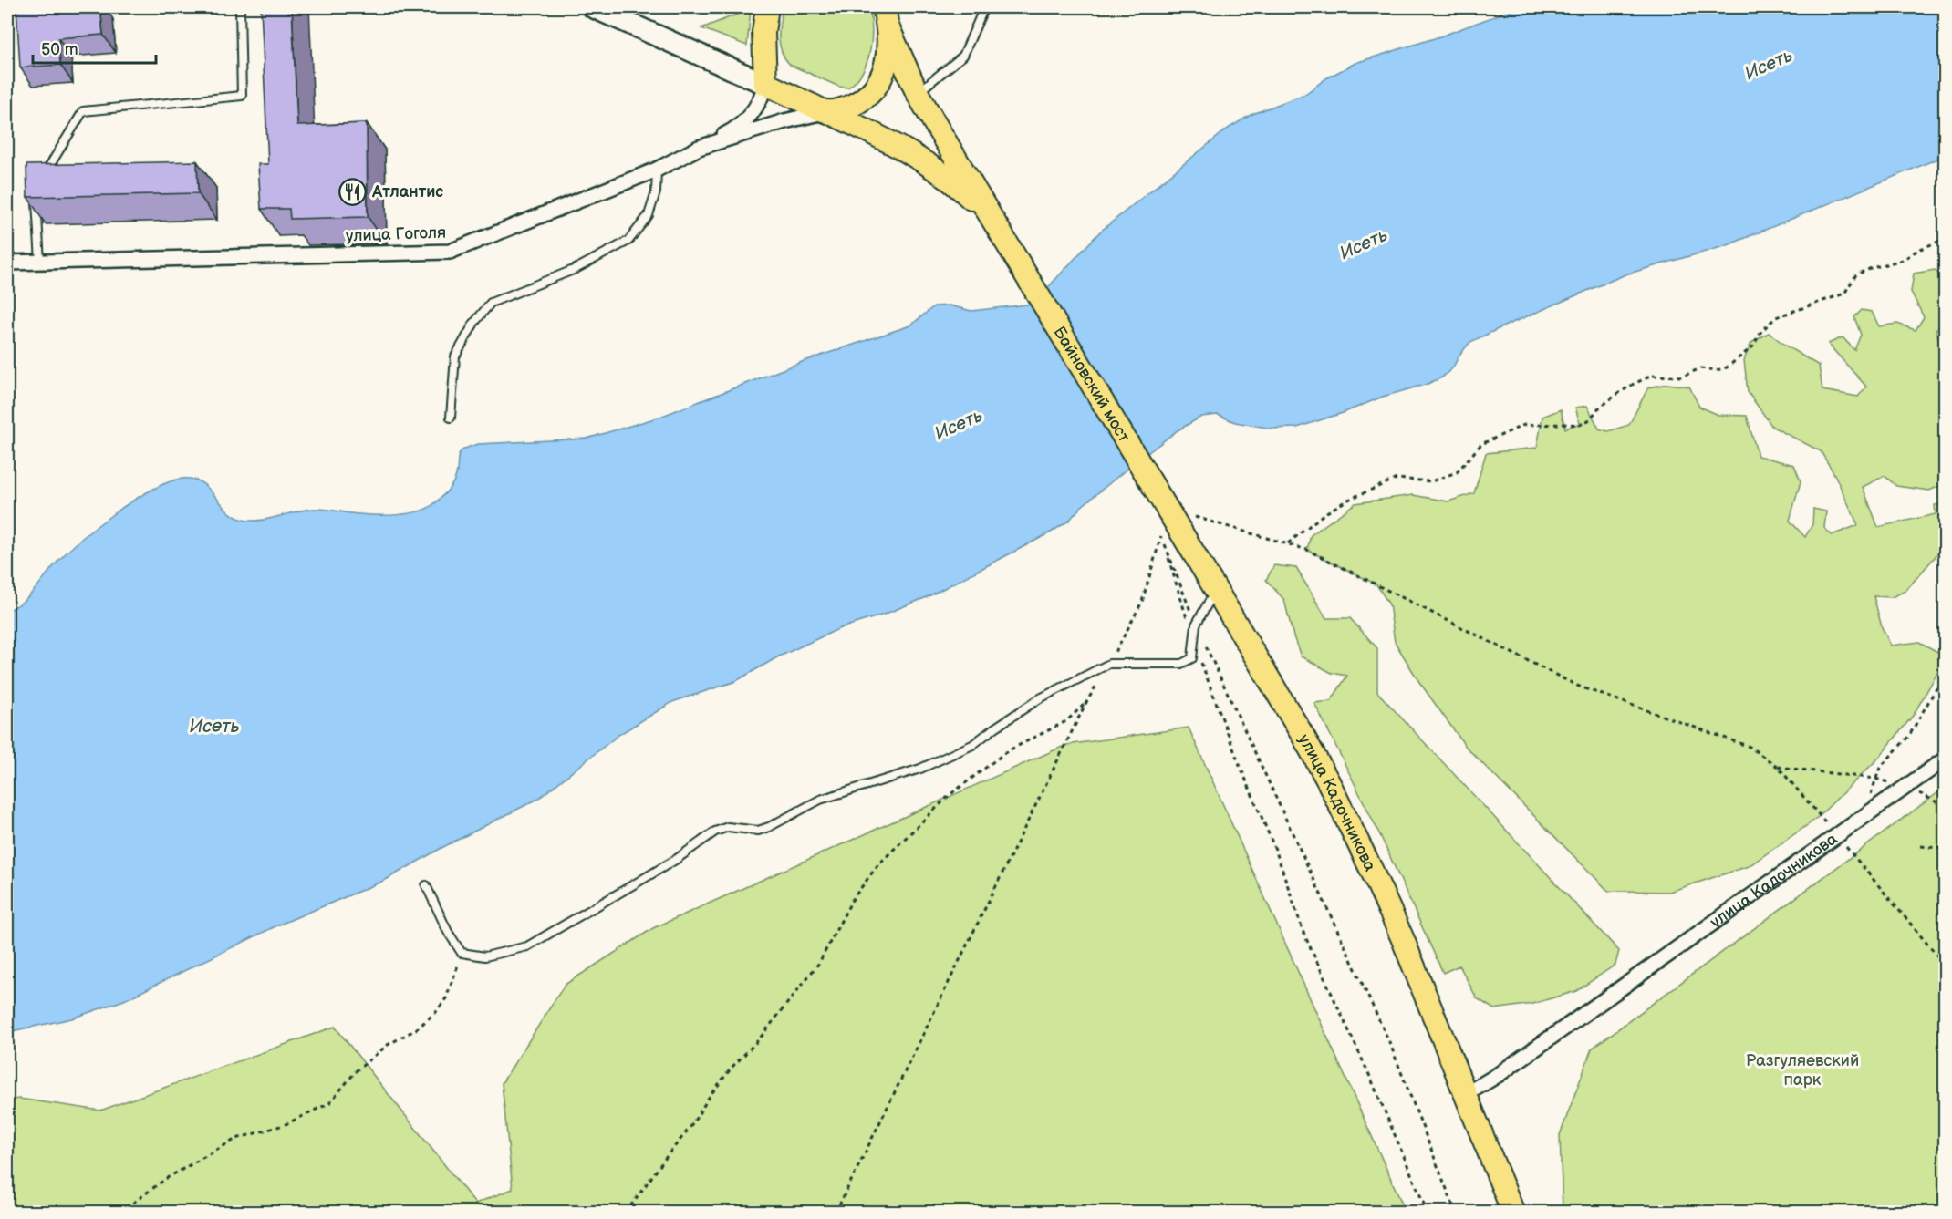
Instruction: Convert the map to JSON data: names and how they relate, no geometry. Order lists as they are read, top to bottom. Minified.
{"streets":{"main road":["Байновский мост","улица Кадочникова"],"street":["улица Гоголя"]},"crossings":[["Байновский мост","улица Кадочникова"]],"water":["Исеть"],"parks":["Разгуляевский парк"],"places":{"restaurant":["Атлантис"]},"scale_bar":"50 m"}
